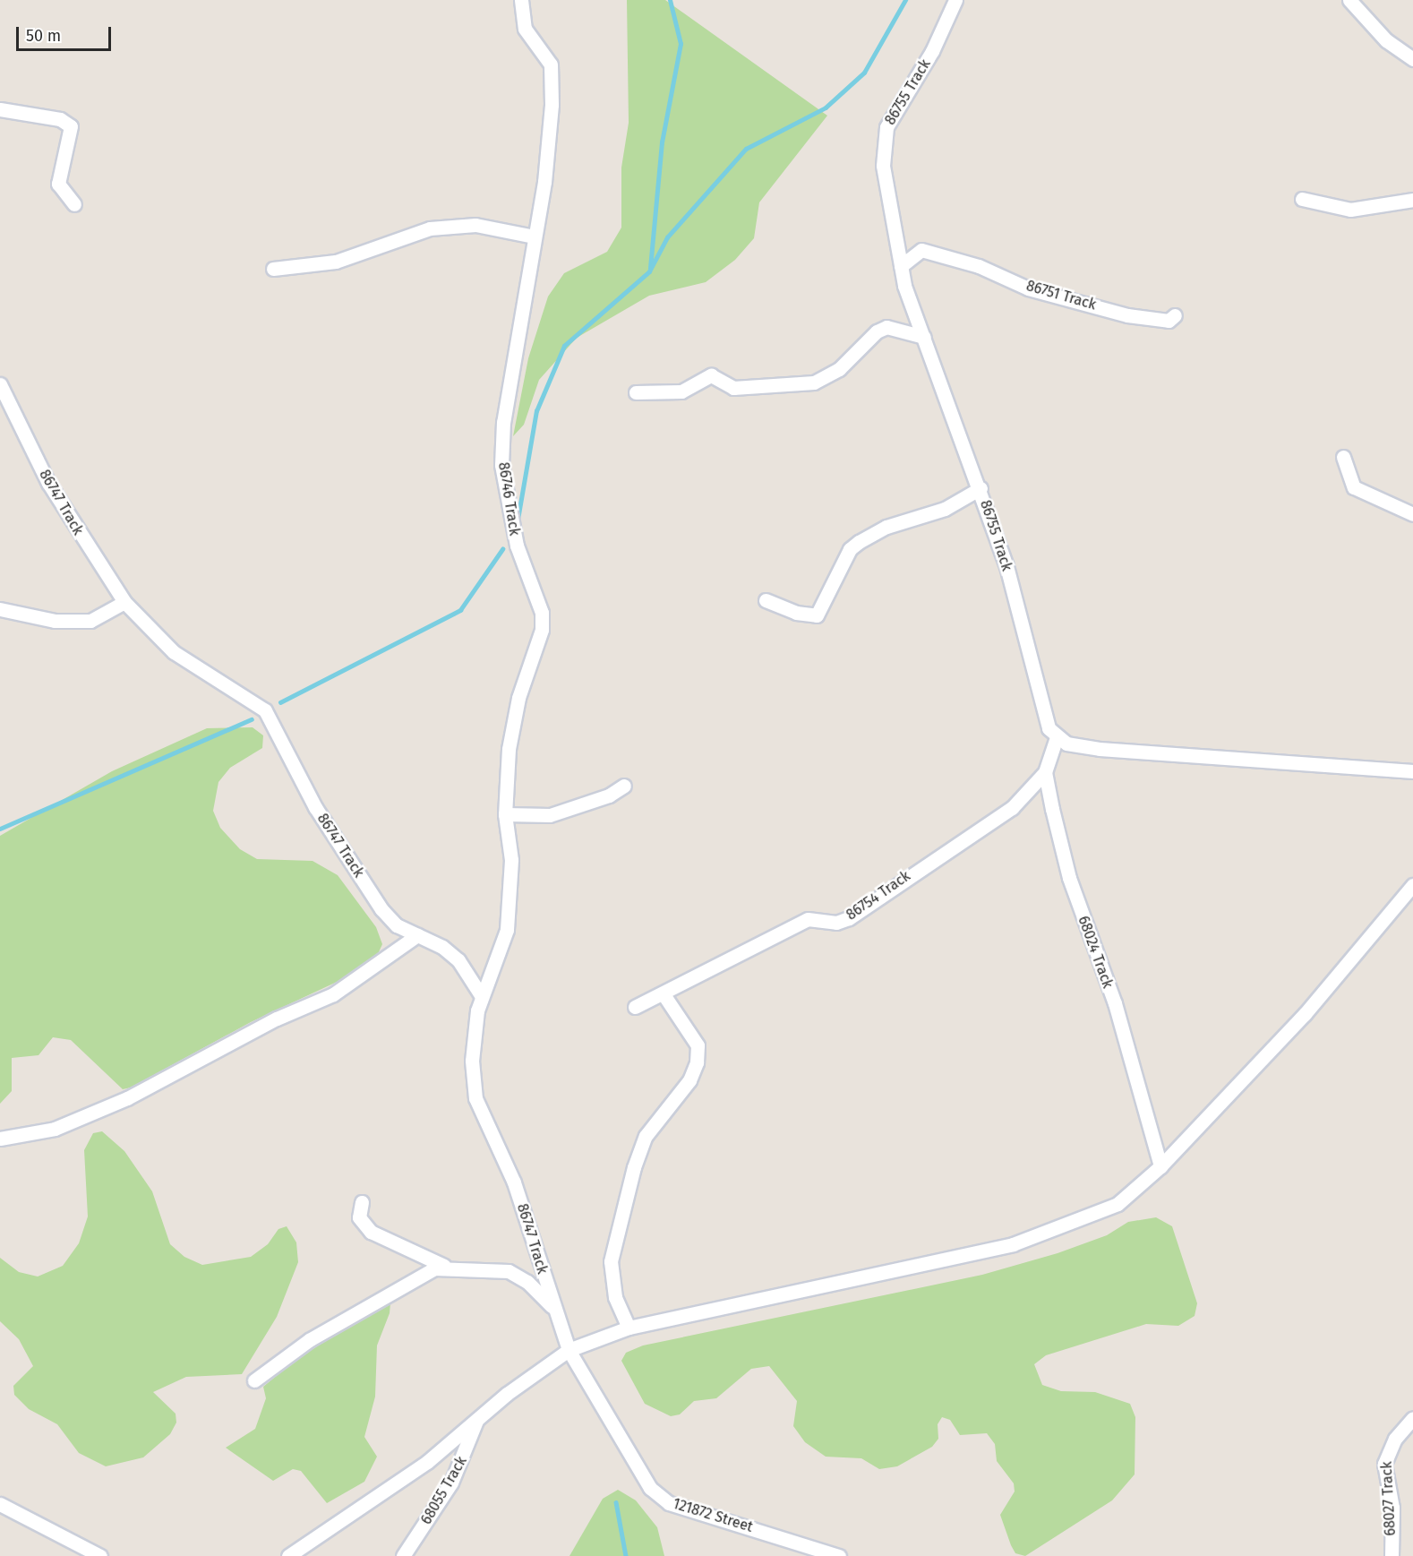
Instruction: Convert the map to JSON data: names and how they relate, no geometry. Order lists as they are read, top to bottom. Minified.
{"streets":{"street":["86755 Track","86751 Track","86746 Track","86747 Track","86754 Track","68024 Track","68055 Track","68027 Track","121872 Street"]},"crossings":[["86755 Track","86751 Track"],["86746 Track","86747 Track"],["86747 Track","121872 Street"],["86754 Track","68024 Track"]],"scale_bar":"50 m"}
